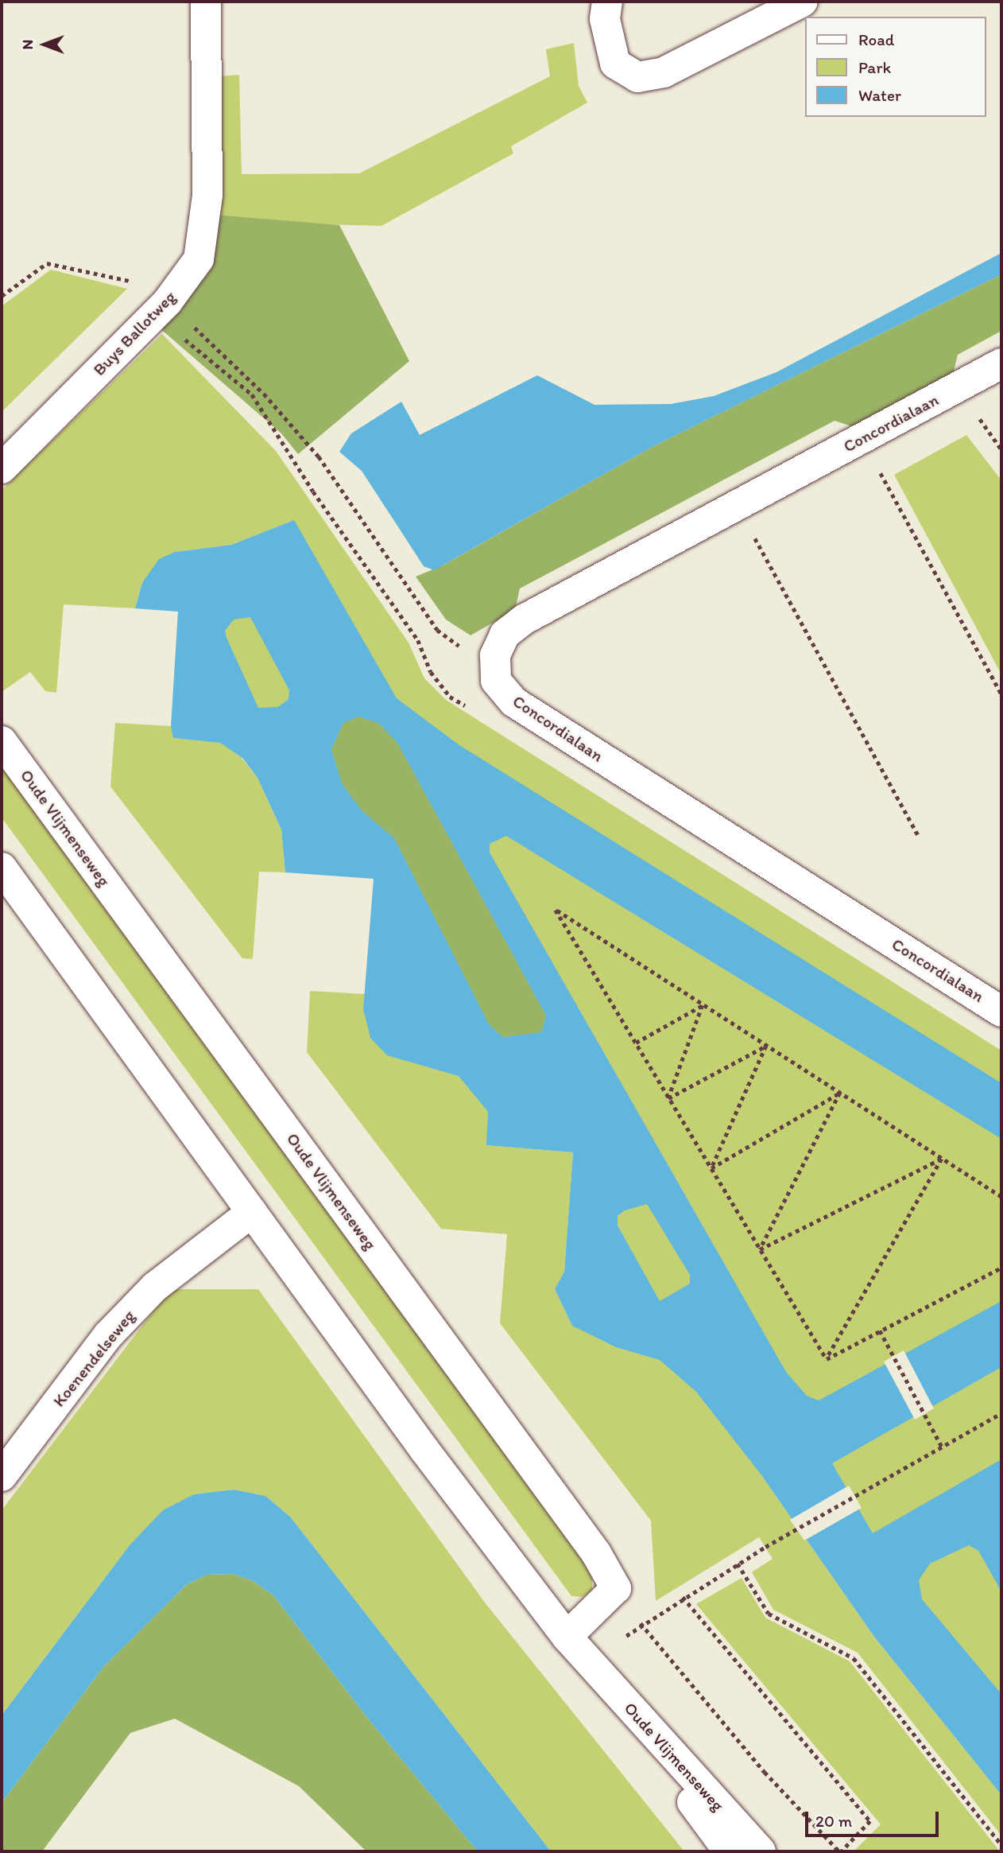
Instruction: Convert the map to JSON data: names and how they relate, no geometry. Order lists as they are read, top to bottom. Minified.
{"streets":{"street":["Buys Ballotweg","Concordialaan","Oude Vlijmenseweg","Koenendelseweg"]},"crossings":[["Oude Vlijmenseweg","Koenendelseweg"]],"legend":["Road","Park","Water"],"scale_bar":"20 m","north":"left"}
